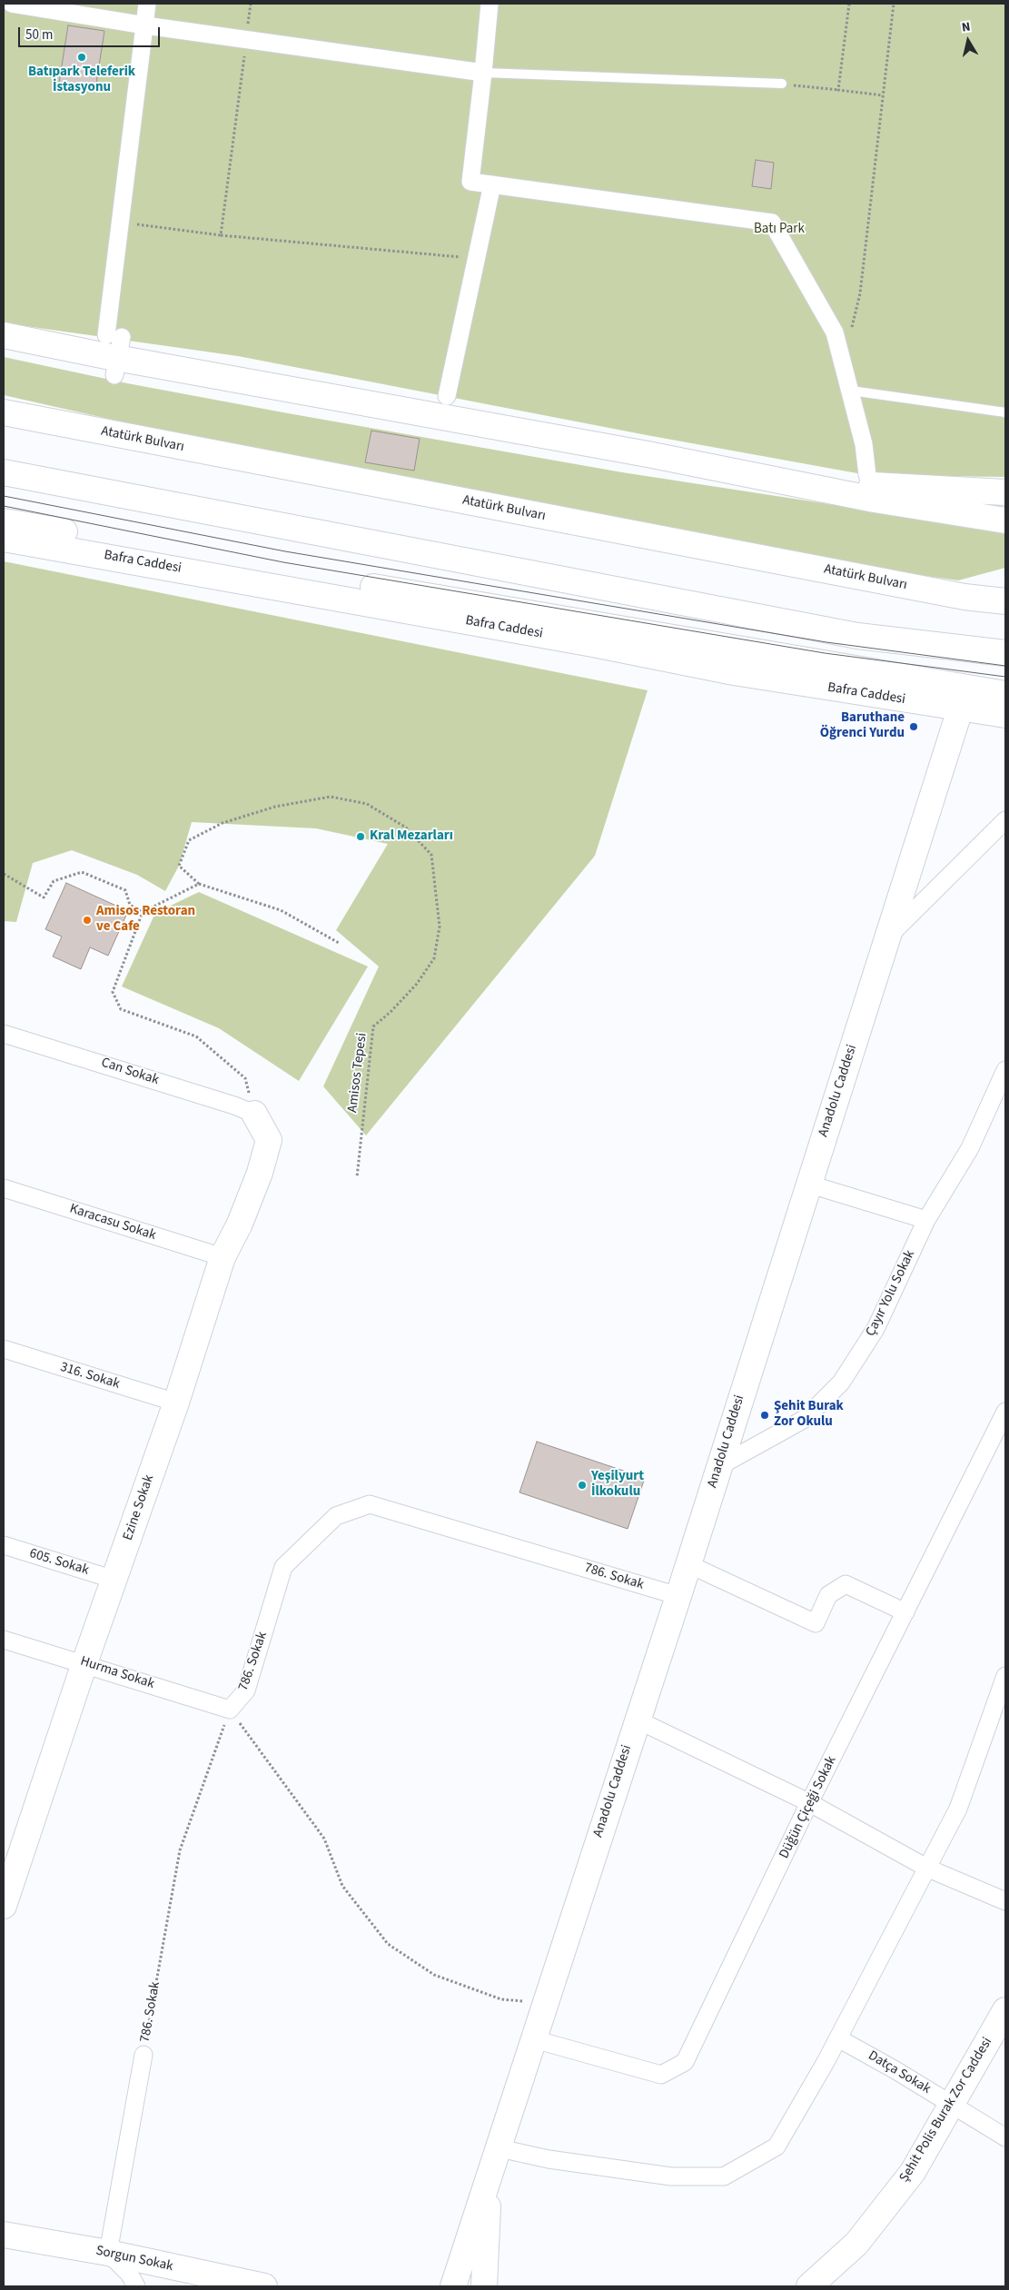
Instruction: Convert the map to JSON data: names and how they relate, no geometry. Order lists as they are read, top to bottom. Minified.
{"streets":{"main road":["Atatürk Bulvarı","Bafra Caddesi","Anadolu Caddesi","Ezine Sokak","Şehit Polis Burak Zor Caddesi","Sorgun Sokak"],"street":["Can Sokak","Karacasu Sokak","Çayır Yolu Sokak","316. Sokak","605. Sokak","786. Sokak","Hurma Sokak","Düğün Çiçeği Sokak","Datça Sokak"],"path":["Amisos Tepesi"]},"crossings":[["Bafra Caddesi","Anadolu Caddesi"],["Can Sokak","Ezine Sokak"],["Anadolu Caddesi","Çayır Yolu Sokak"],["Anadolu Caddesi","786. Sokak"],["Anadolu Caddesi","Düğün Çiçeği Sokak"],["Karacasu Sokak","Ezine Sokak"],["316. Sokak","Ezine Sokak"],["Ezine Sokak","605. Sokak"],["Ezine Sokak","Hurma Sokak"],["786. Sokak","Hurma Sokak"],["786. Sokak","Sorgun Sokak"],["Datça Sokak","Şehit Polis Burak Zor Caddesi"]],"parks":["Batı Park"],"places":["Batıpark Teleferik İstasyonu","Baruthane Öğrenci Yurdu","Kral Mezarları","Amisos Restoran ve Cafe","Şehit Burak Zor Okulu","Yeşilyurt İlkokulu"],"scale_bar":"50 m","north":"top"}
